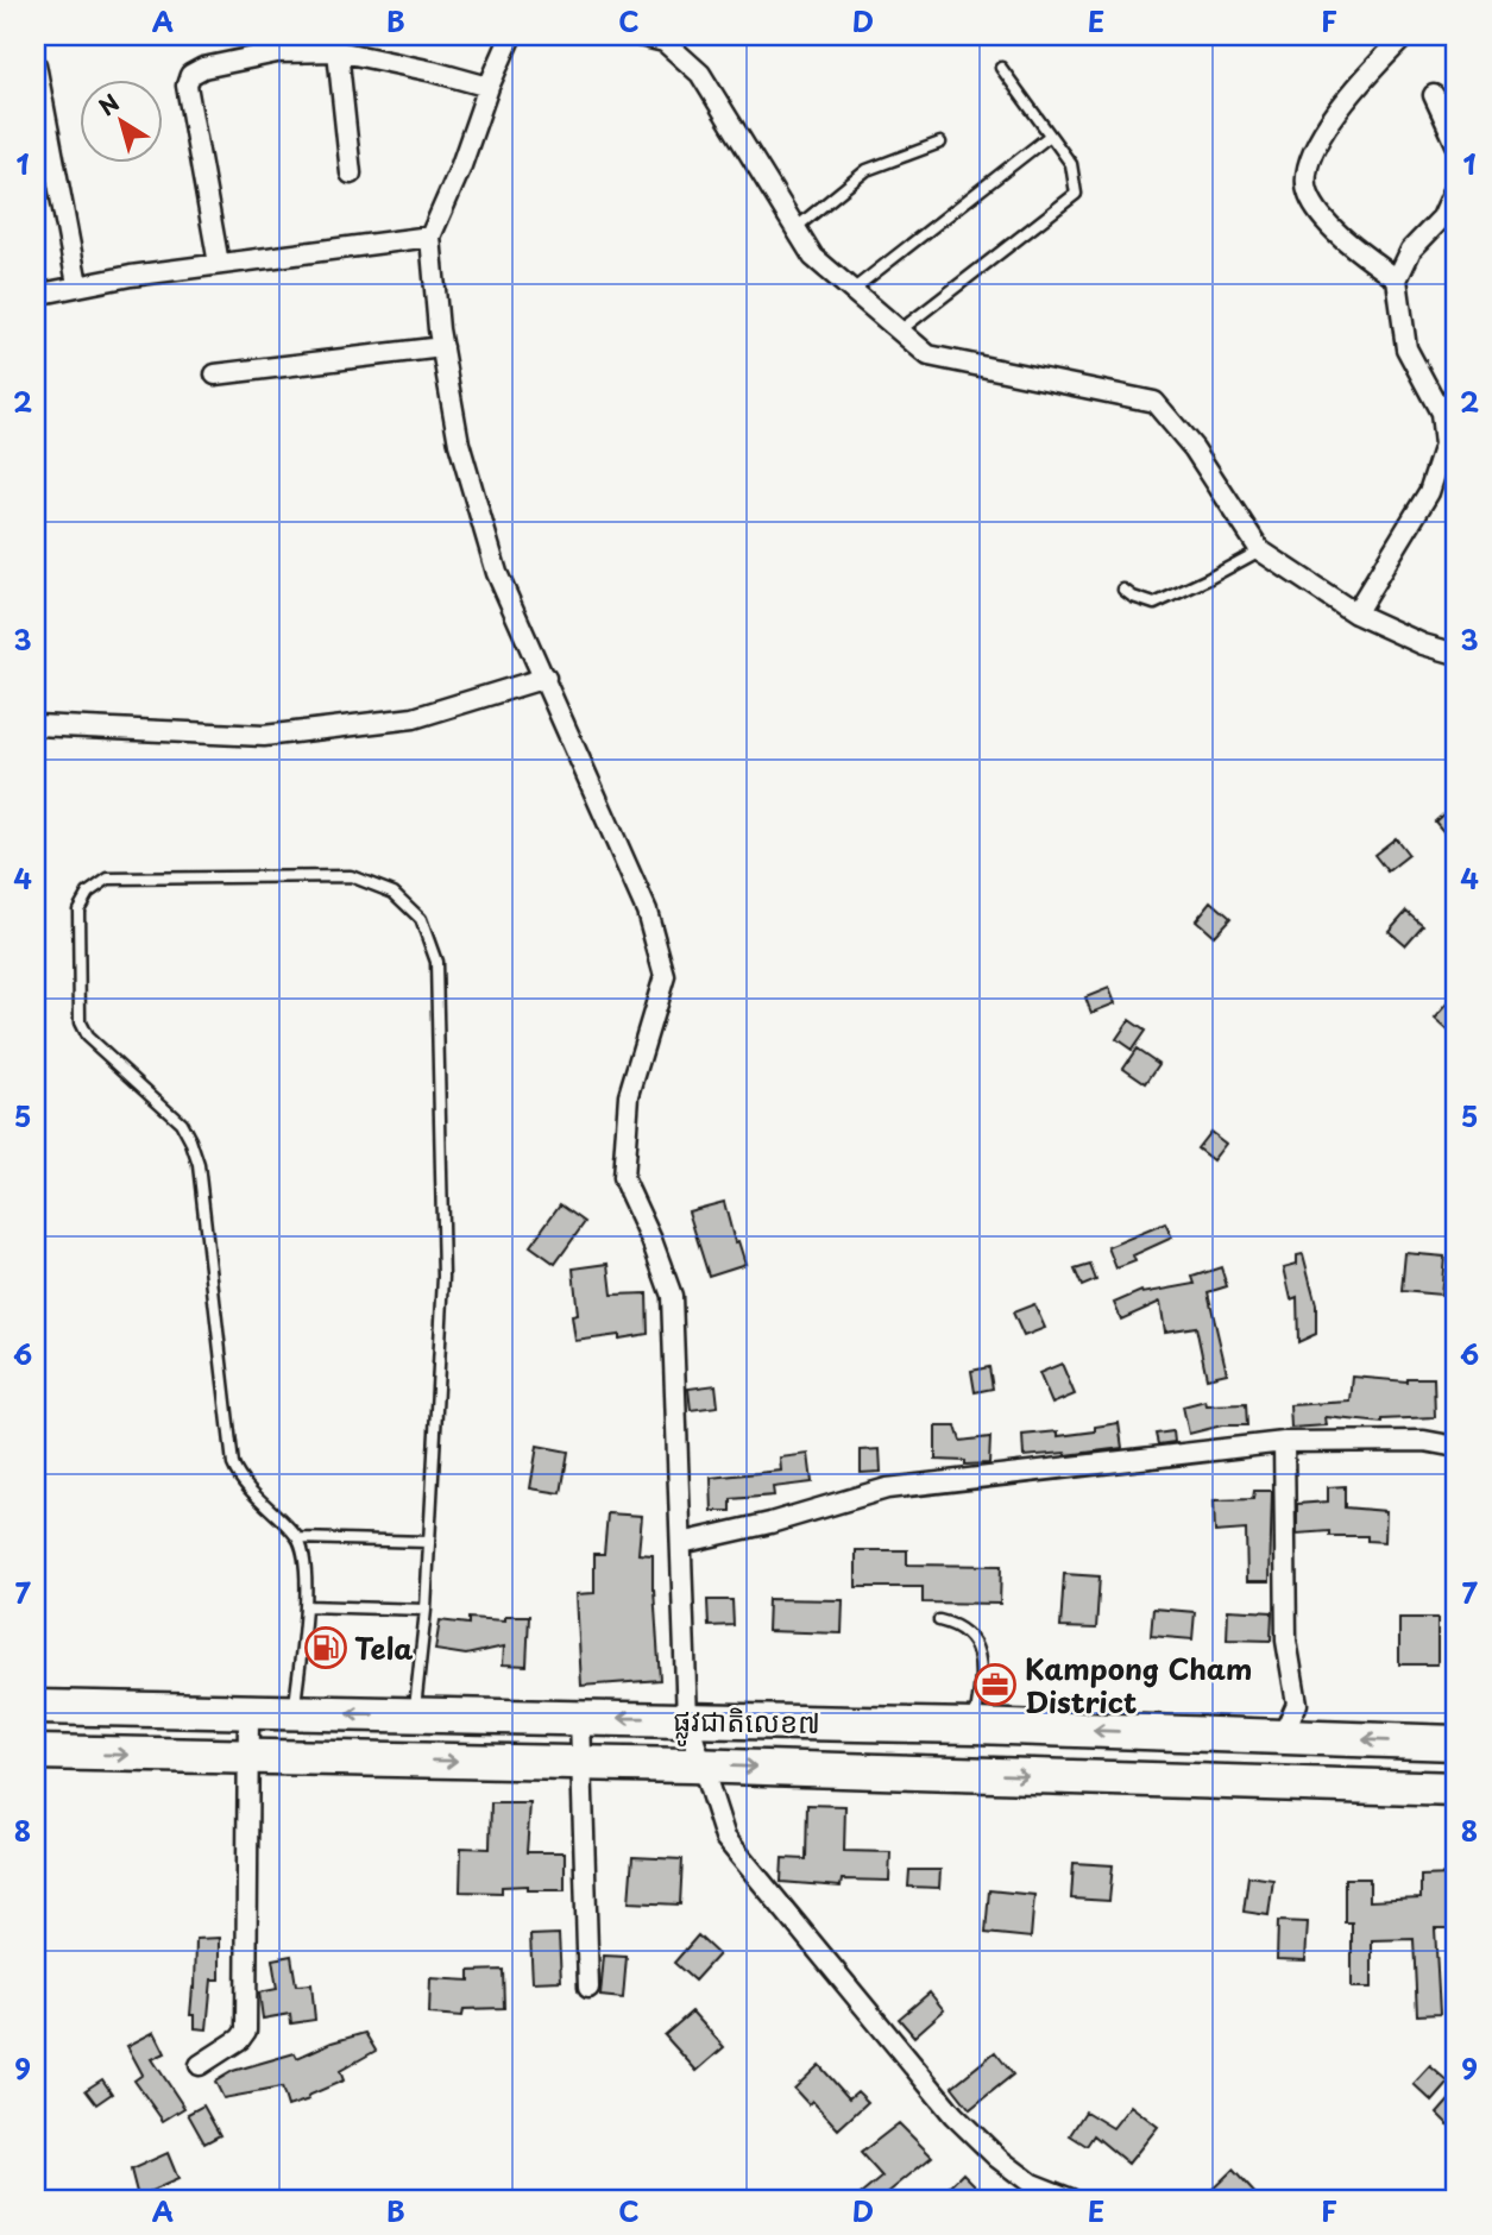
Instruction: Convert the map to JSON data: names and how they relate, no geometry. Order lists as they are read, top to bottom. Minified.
{"streets":{"highway":["ផ្លូវជាតិលេខ៧"]},"places":{"fuel station":["Tela"],"office":["Kampong Cham District"]},"north":"top left","grid":{"columns":["A","B","C","D","E","F"],"rows":["1","2","3","4","5","6","7","8","9"]}}
